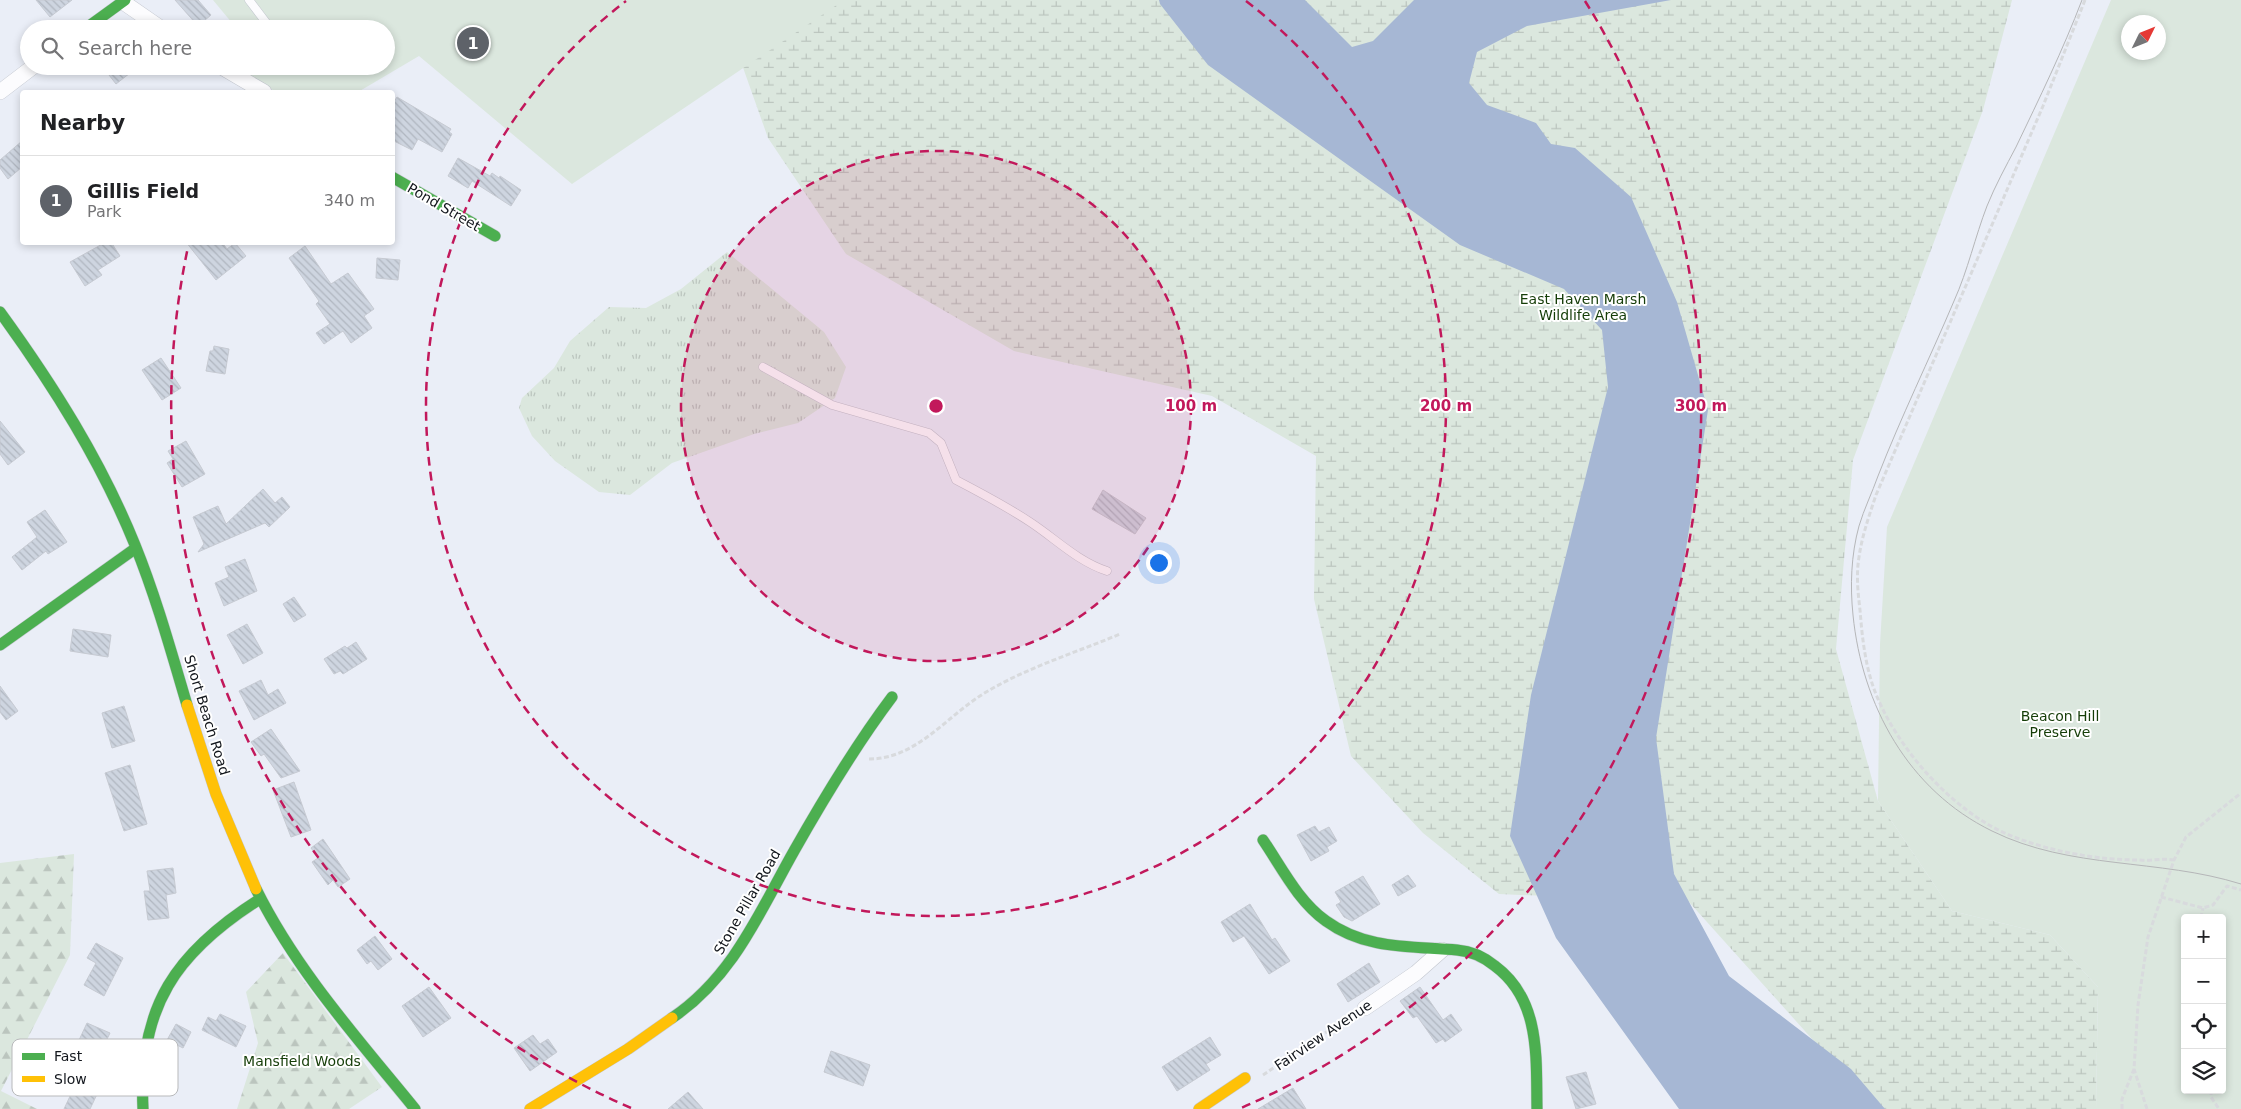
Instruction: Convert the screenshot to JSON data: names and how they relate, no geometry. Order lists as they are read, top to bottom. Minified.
{"streets":{"street":["Pond Street","Short Beach Road","Stone Pillar Road","Fairview Avenue"]},"parks":["East Haven Marsh Wildlife Area","Beacon Hill Preserve","Mansfield Woods"],"legend":["Fast","Slow"],"north":"top right","page":{"search":"Search here","pins":"1","heading":"Nearby","list":[{"mark":"1","name":"Gillis Field","note":"Park","value":"340 m"}],"map_buttons":["+","−"]},"rings":["100 m","200 m","300 m"]}
